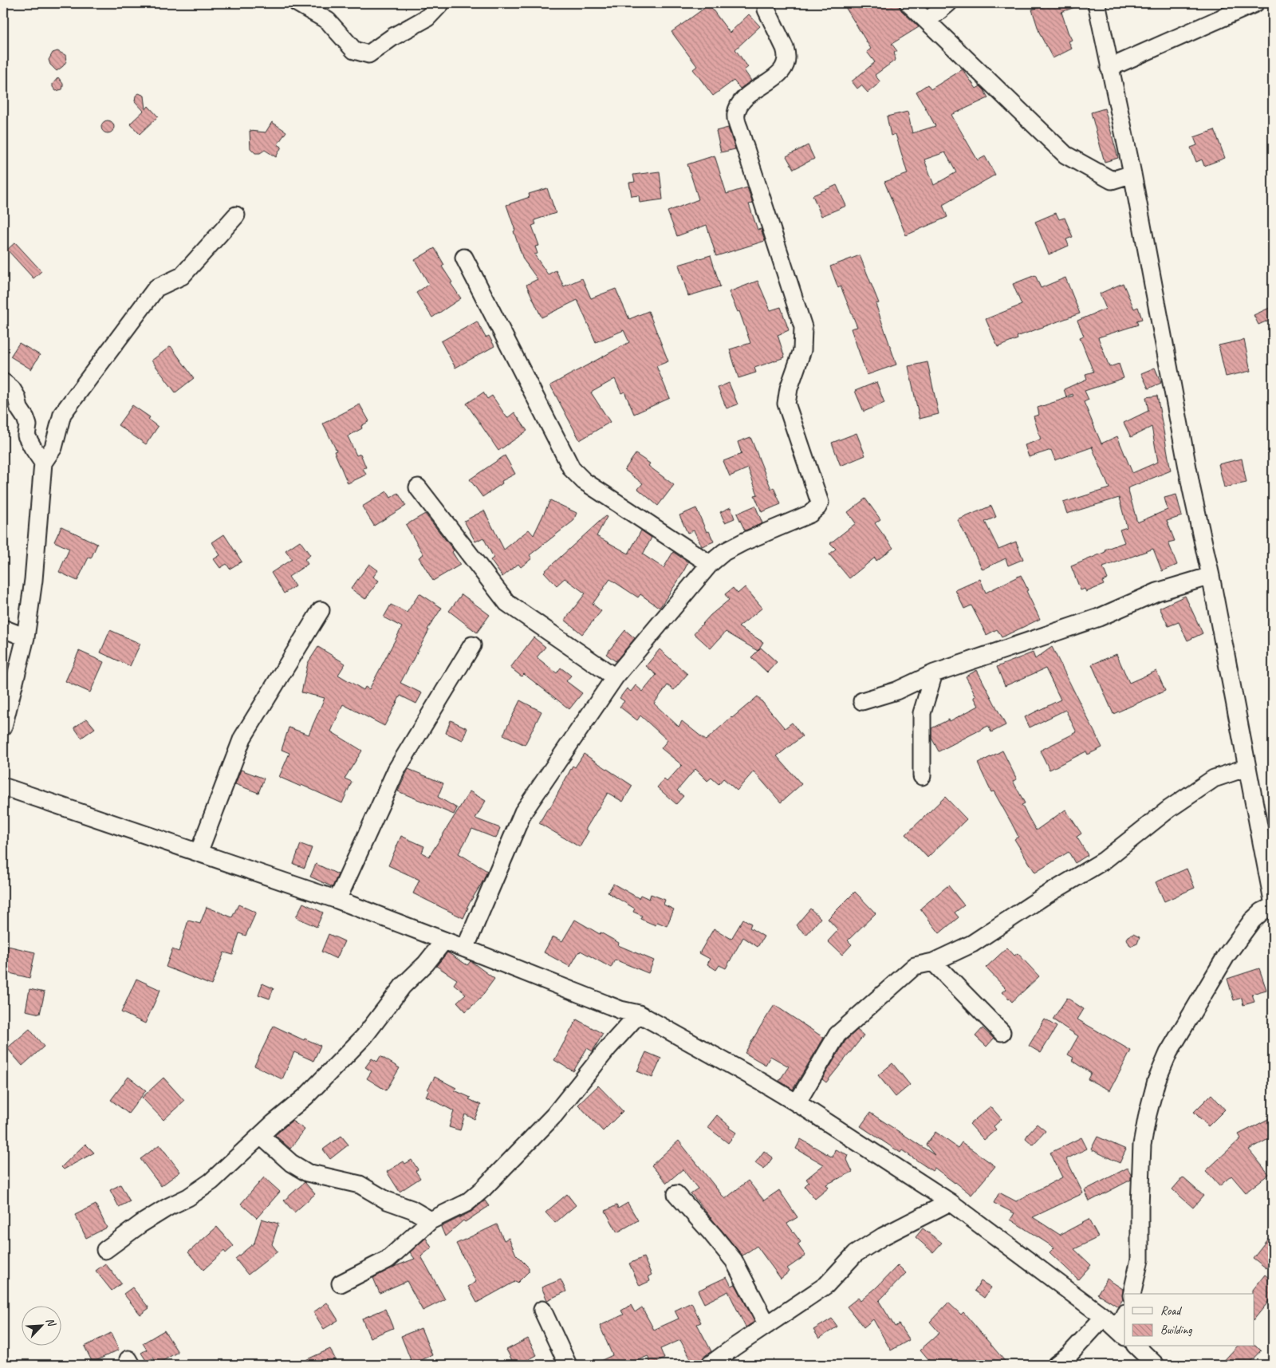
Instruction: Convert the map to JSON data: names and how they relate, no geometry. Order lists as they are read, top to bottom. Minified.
{"legend":["Road","Building"],"north":"top right"}
